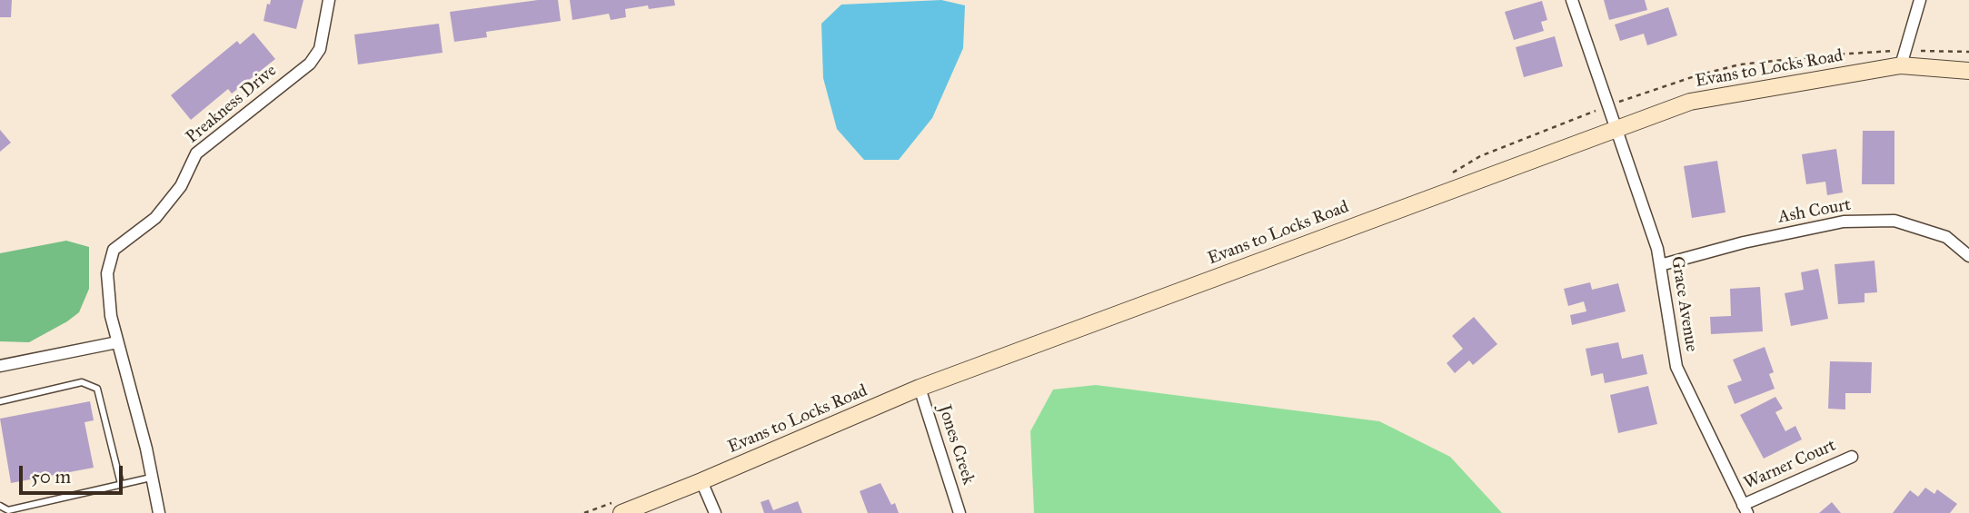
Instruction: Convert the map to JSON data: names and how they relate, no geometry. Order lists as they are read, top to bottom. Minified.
{"streets":{"street":["Evans to Locks Road","Preakness Drive","Ash Court","Grace Avenue","Jones Creek","Warner Court"]},"crossings":[["Evans to Locks Road","Grace Avenue"],["Evans to Locks Road","Jones Creek"],["Ash Court","Grace Avenue"],["Grace Avenue","Warner Court"]],"scale_bar":"50 m"}
